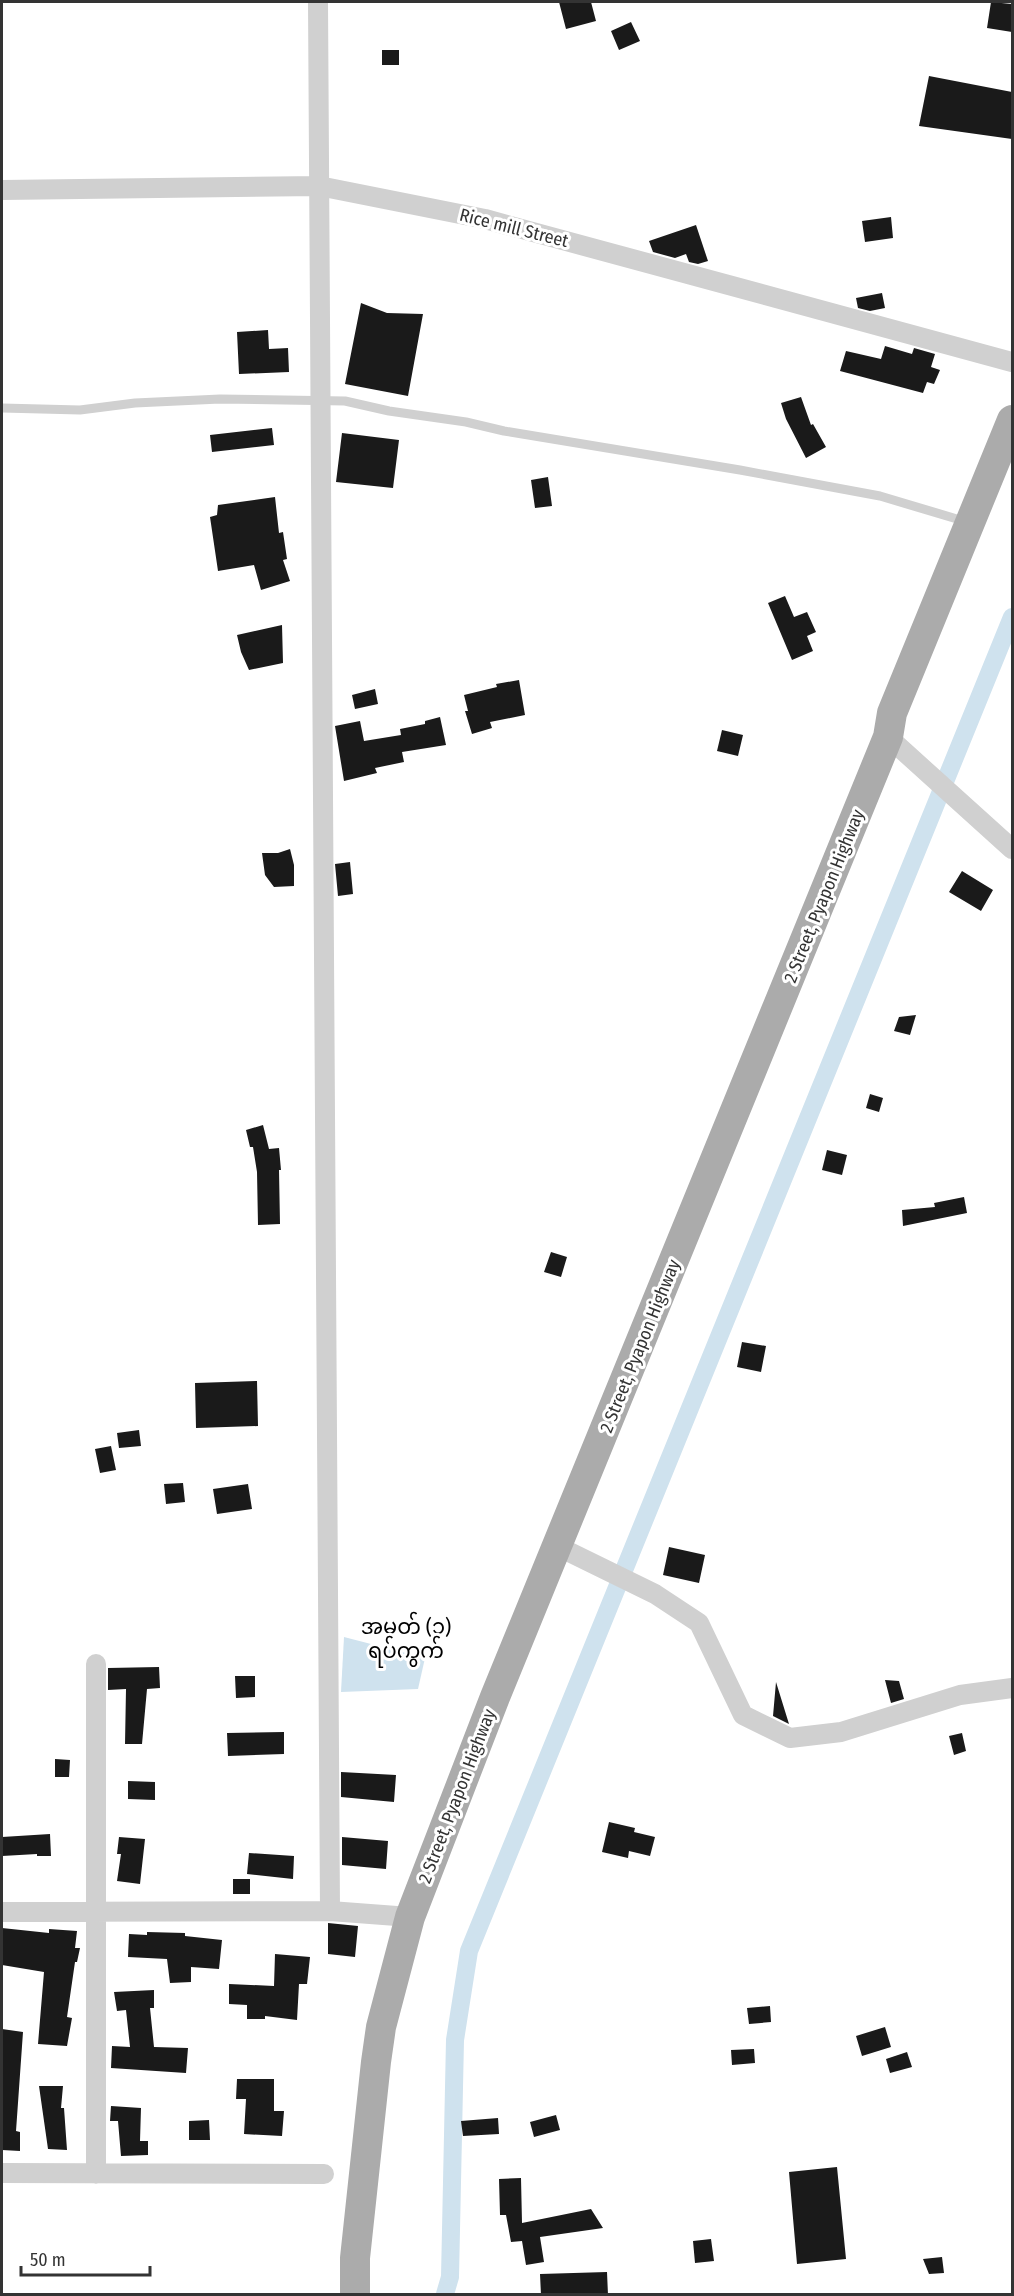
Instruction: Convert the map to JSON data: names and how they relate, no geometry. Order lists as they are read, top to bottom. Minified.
{"streets":{"main road":["2 Street, Pyapon Highway"],"street":["Rice mill Street"]},"districts":["အမှတ် (၁) ရပ်ကွက်"],"scale_bar":"50 m"}
